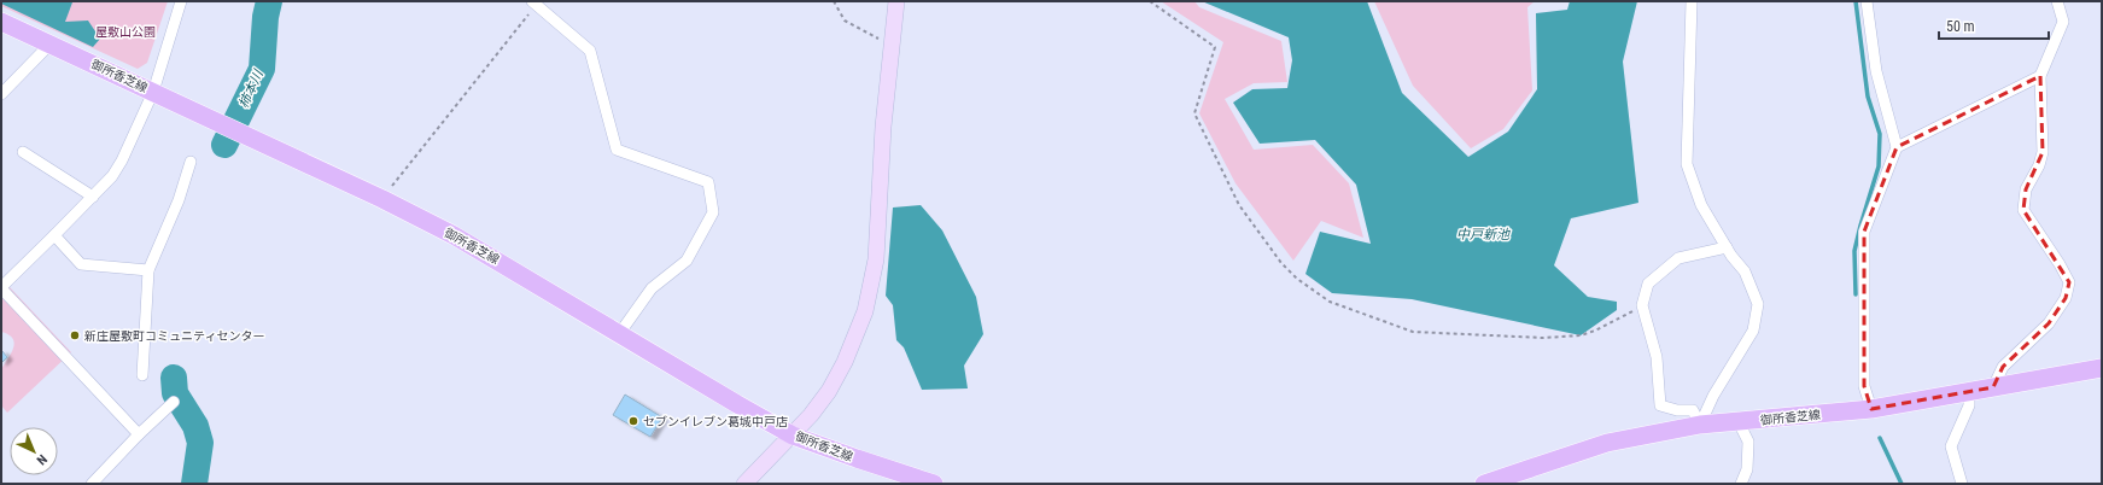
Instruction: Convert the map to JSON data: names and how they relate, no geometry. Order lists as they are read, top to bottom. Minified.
{"streets":{"main road":["御所香芝線"]},"water":["柿本川","中戸新池"],"parks":["屋敷山公園"],"places":["新庄屋敷町コミュニティセンター","セブンイレブン葛城中戸店"],"scale_bar":"50 m","north":"bottom right"}
